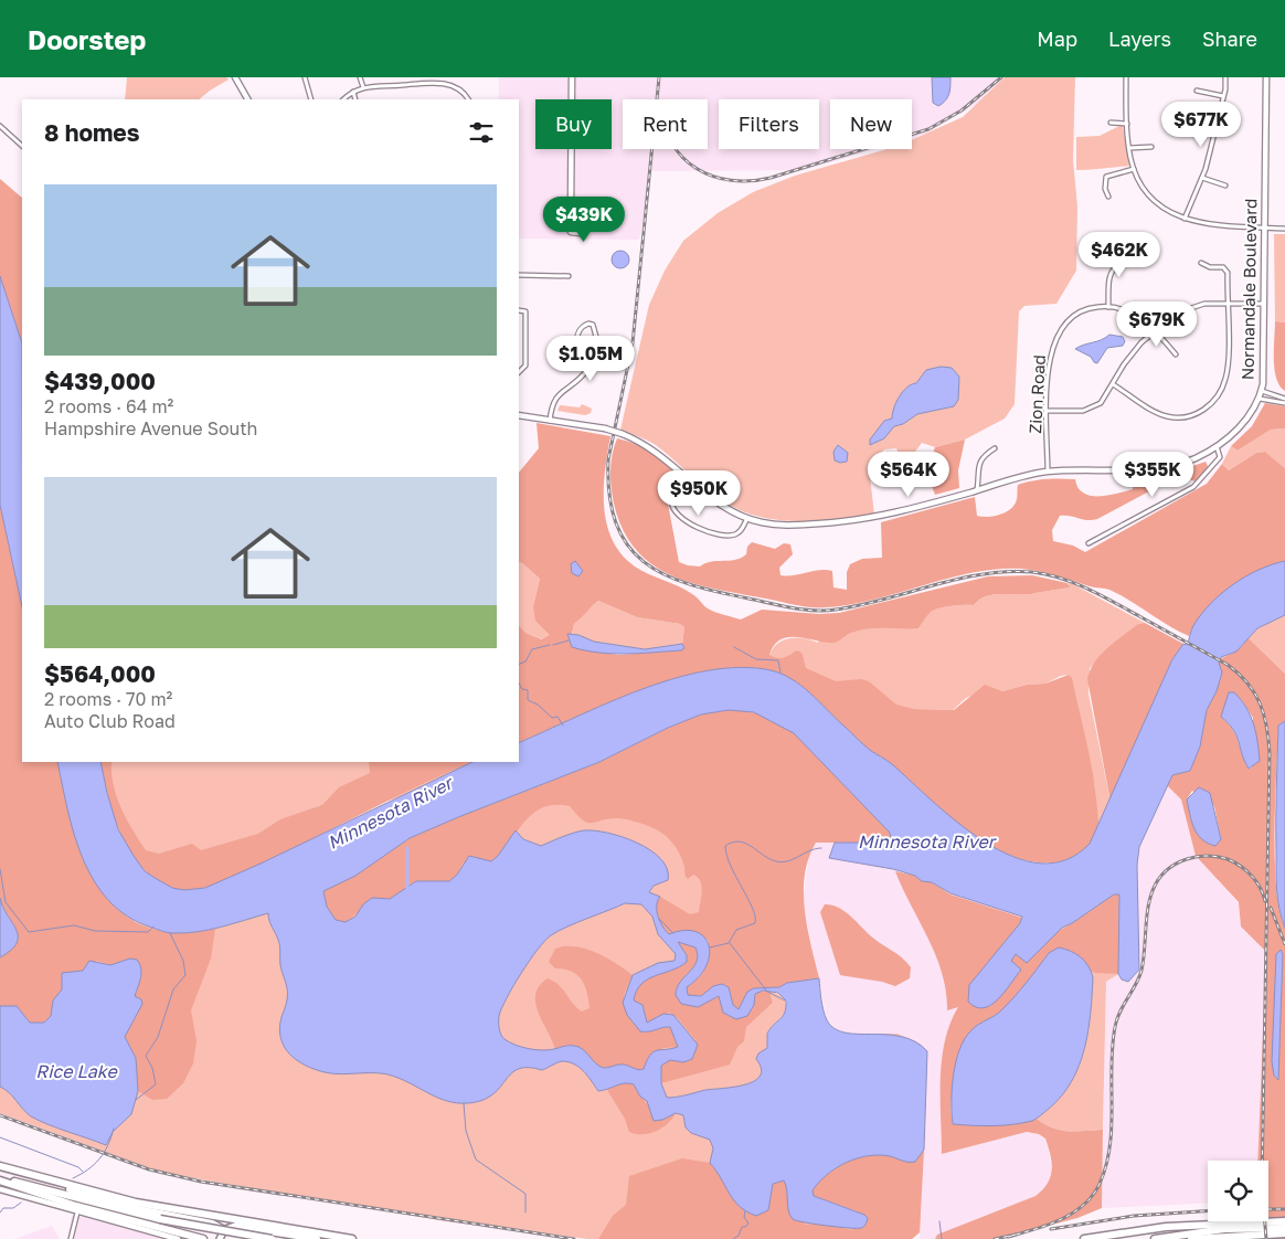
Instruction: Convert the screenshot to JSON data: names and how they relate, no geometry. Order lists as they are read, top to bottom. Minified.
{"streets":{"street":["Normandale Boulevard","Zion Road"]},"crossings":[["Normandale Boulevard","Zion Road"]],"water":["Minnesota River","Rice Lake"],"page":{"header":"Doorstep","nav":["Map","Layers","Share"],"chip":["Buy","Rent","Filters","New"],"heading":"8 homes","price":["$677K","$439K","$462K","$679K","$1.05M","$564K","$355K","$950K"],"list":[{"name":"$439,000","note":"2 rooms · 64 m² · Hampshire Avenue South"},{"name":"$564,000","note":"2 rooms · 70 m² · Auto Club Road"}]}}
